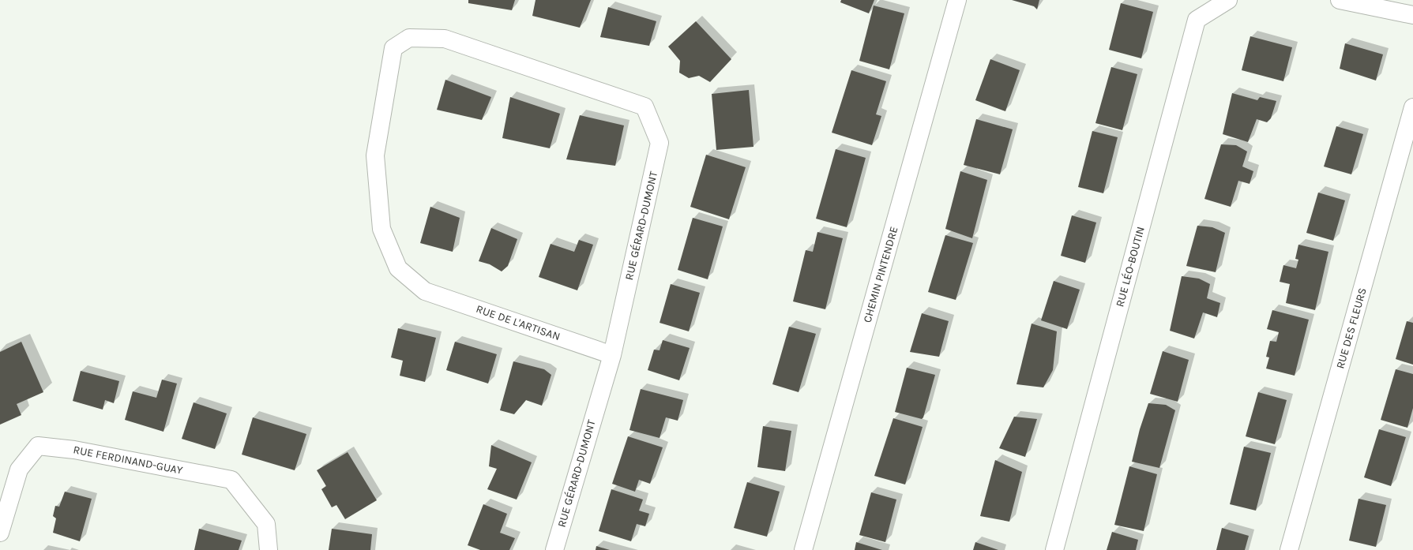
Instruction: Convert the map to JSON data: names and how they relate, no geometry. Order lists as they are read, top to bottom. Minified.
{"streets":{"street":["RUE GÉRARD-DUMONT","RUE LÉO-BOUTIN","CHEMIN PINTENDRE","RUE DE L'ARTISAN","RUE DES FLEURS","RUE FERDINAND-GUAY"]},"crossings":[["RUE GÉRARD-DUMONT","RUE DE L'ARTISAN"]]}
